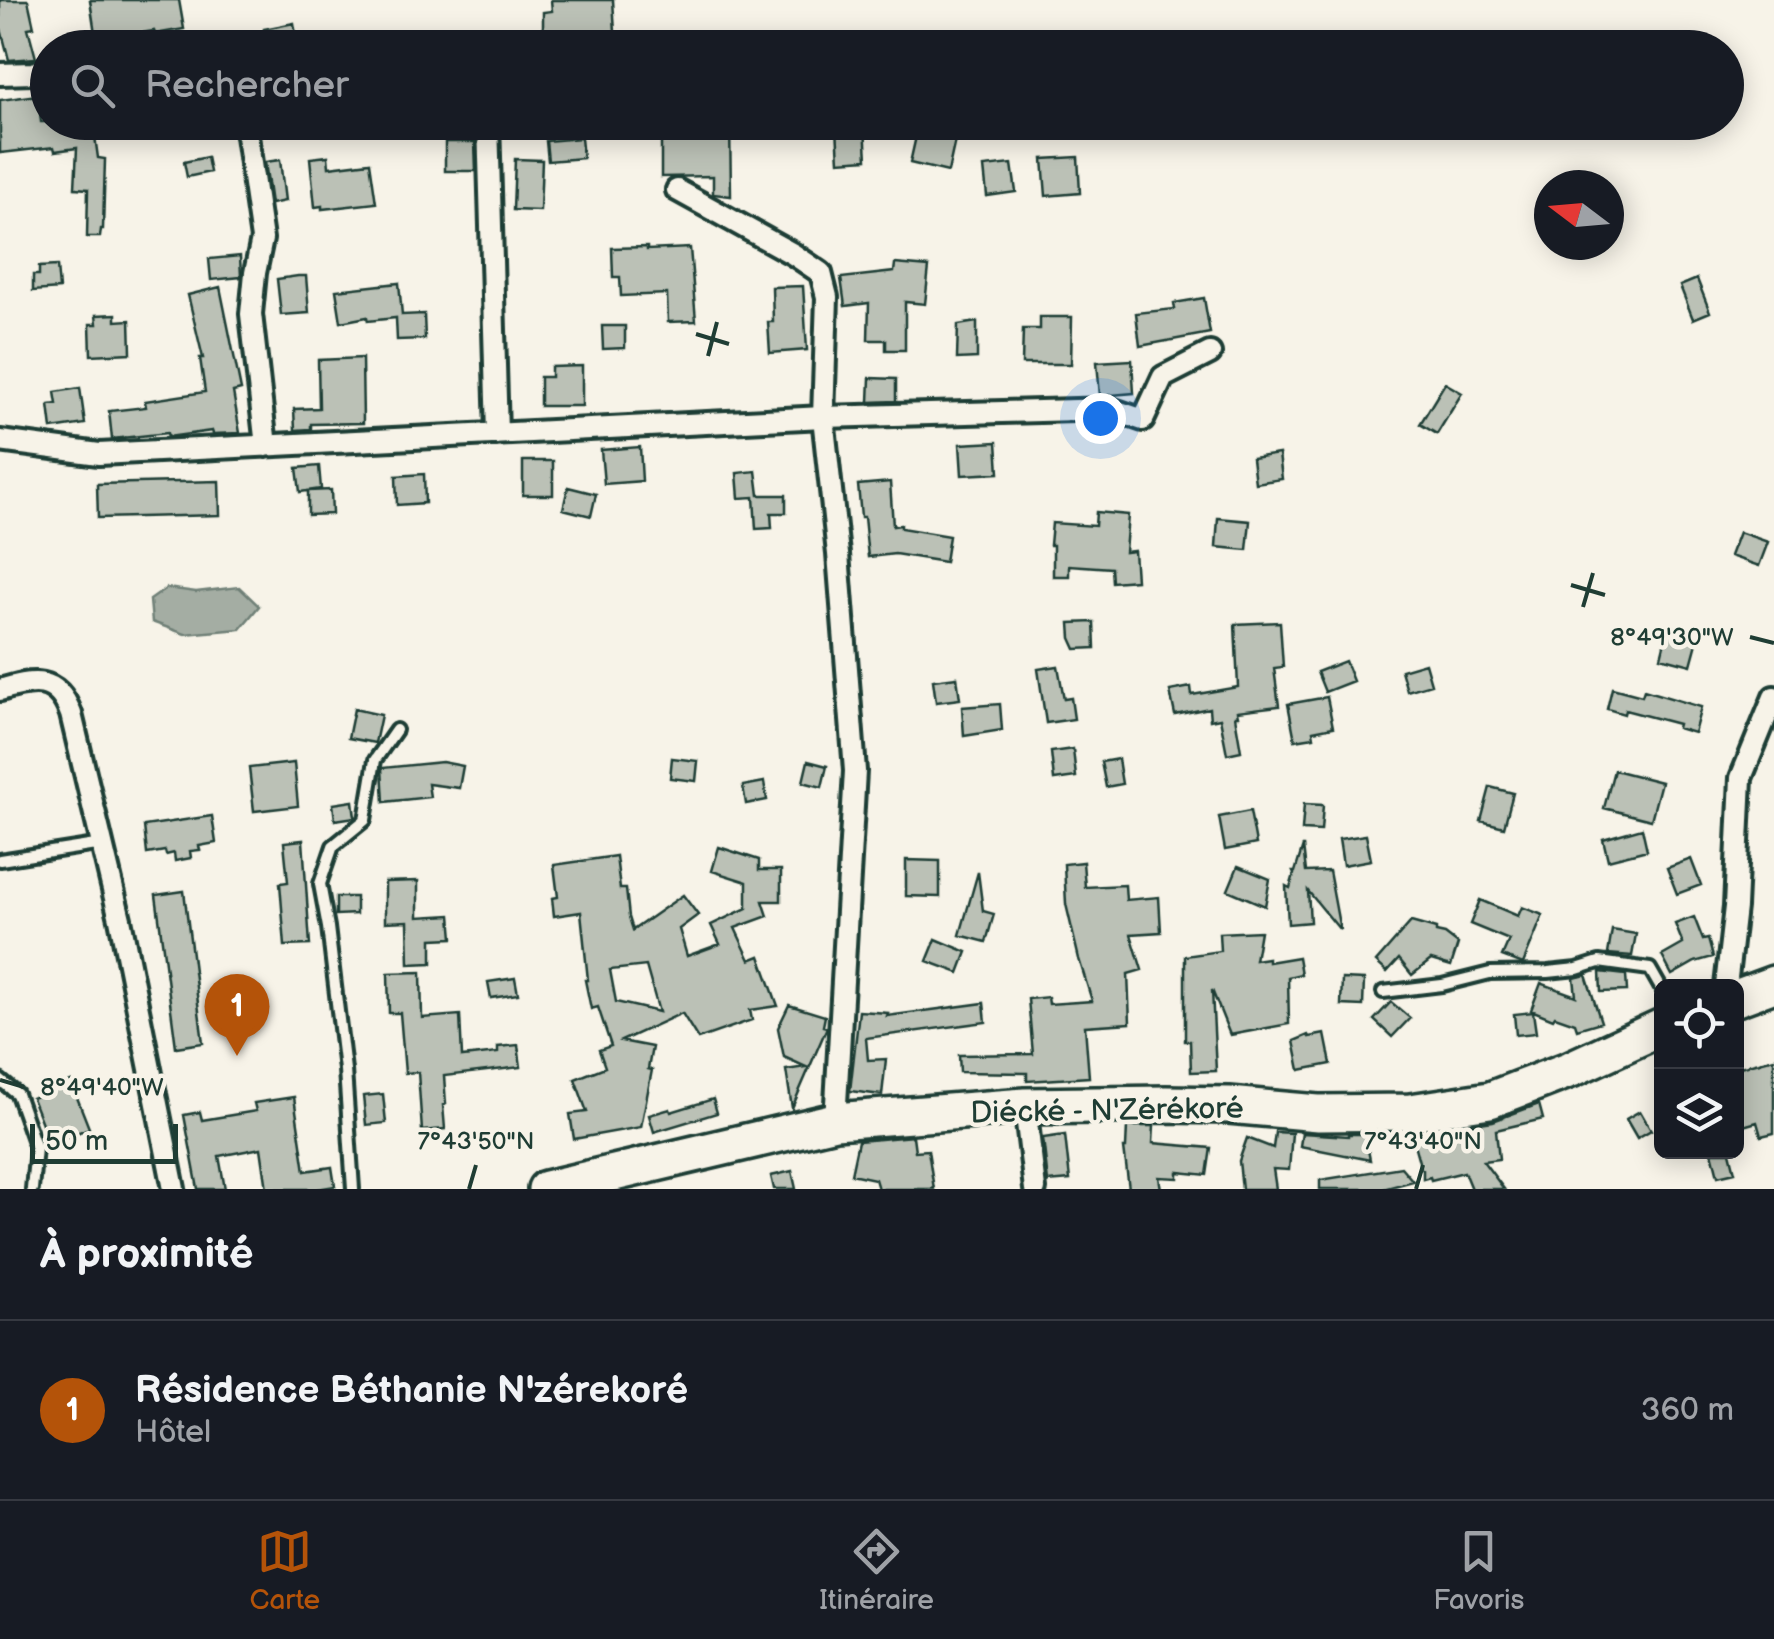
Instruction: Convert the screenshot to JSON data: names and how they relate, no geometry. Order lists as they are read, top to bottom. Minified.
{"streets":{"highway":["Diécké - N'Zérékoré"]},"scale_bar":"50 m","north":"left","page":{"search":"Rechercher","pins":"1","scale":"50 m","heading":"À proximité","list":[{"mark":"1","name":"Résidence Béthanie N'zérekoré","note":"Hôtel","value":"360 m"}],"nav":["Carte","Itinéraire","Favoris"]},"coordinates":["8°49'30\"W","8°49'40\"W","7°43'50\"N","7°43'40\"N"]}
